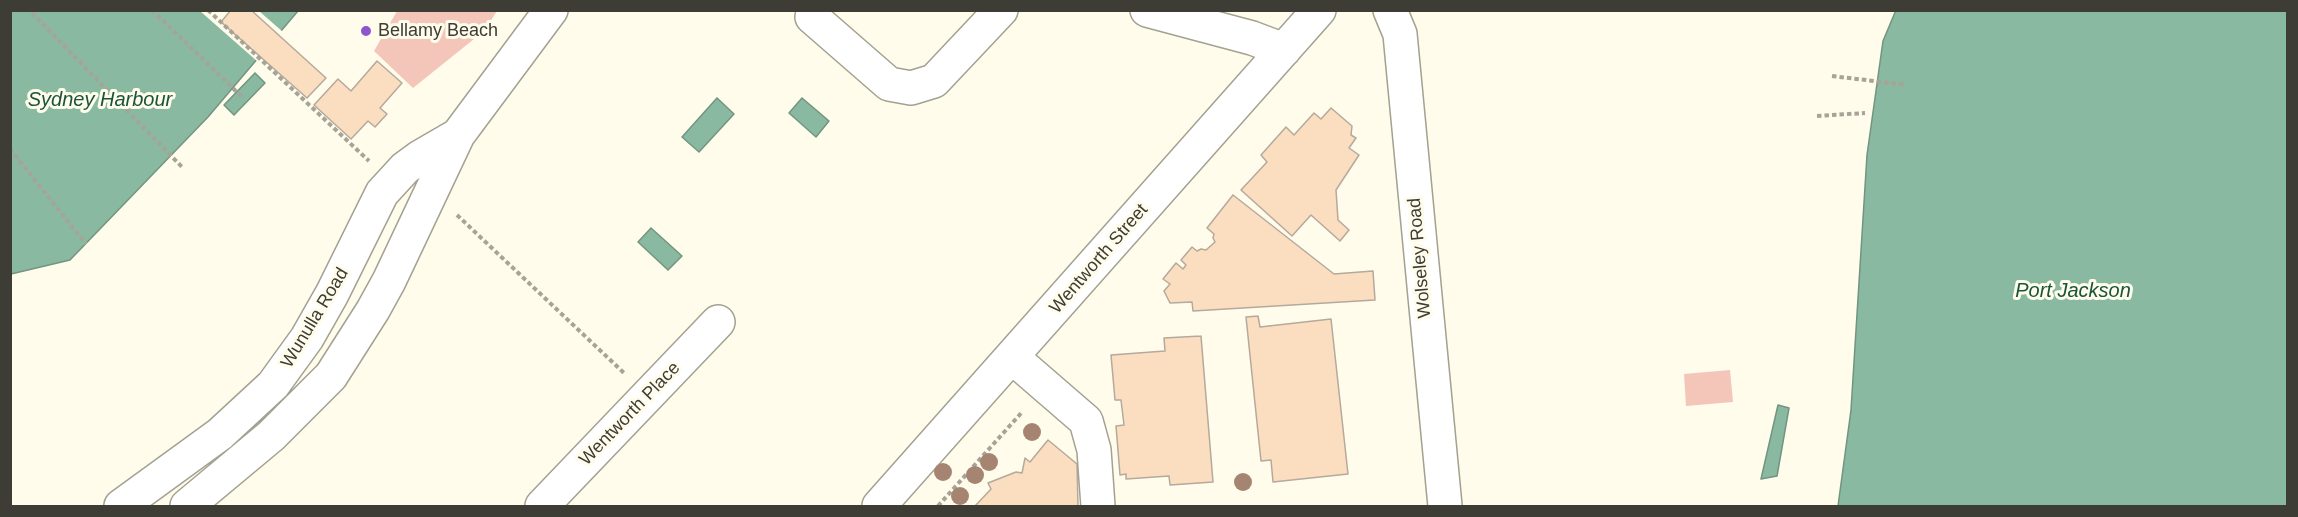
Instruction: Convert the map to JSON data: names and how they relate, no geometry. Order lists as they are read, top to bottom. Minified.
{"streets":{"street":["Wolseley Road","Wentworth Street","Wunulla Road","Wentworth Place"]},"water":["Sydney Harbour","Port Jackson"],"places":["Bellamy Beach"]}
